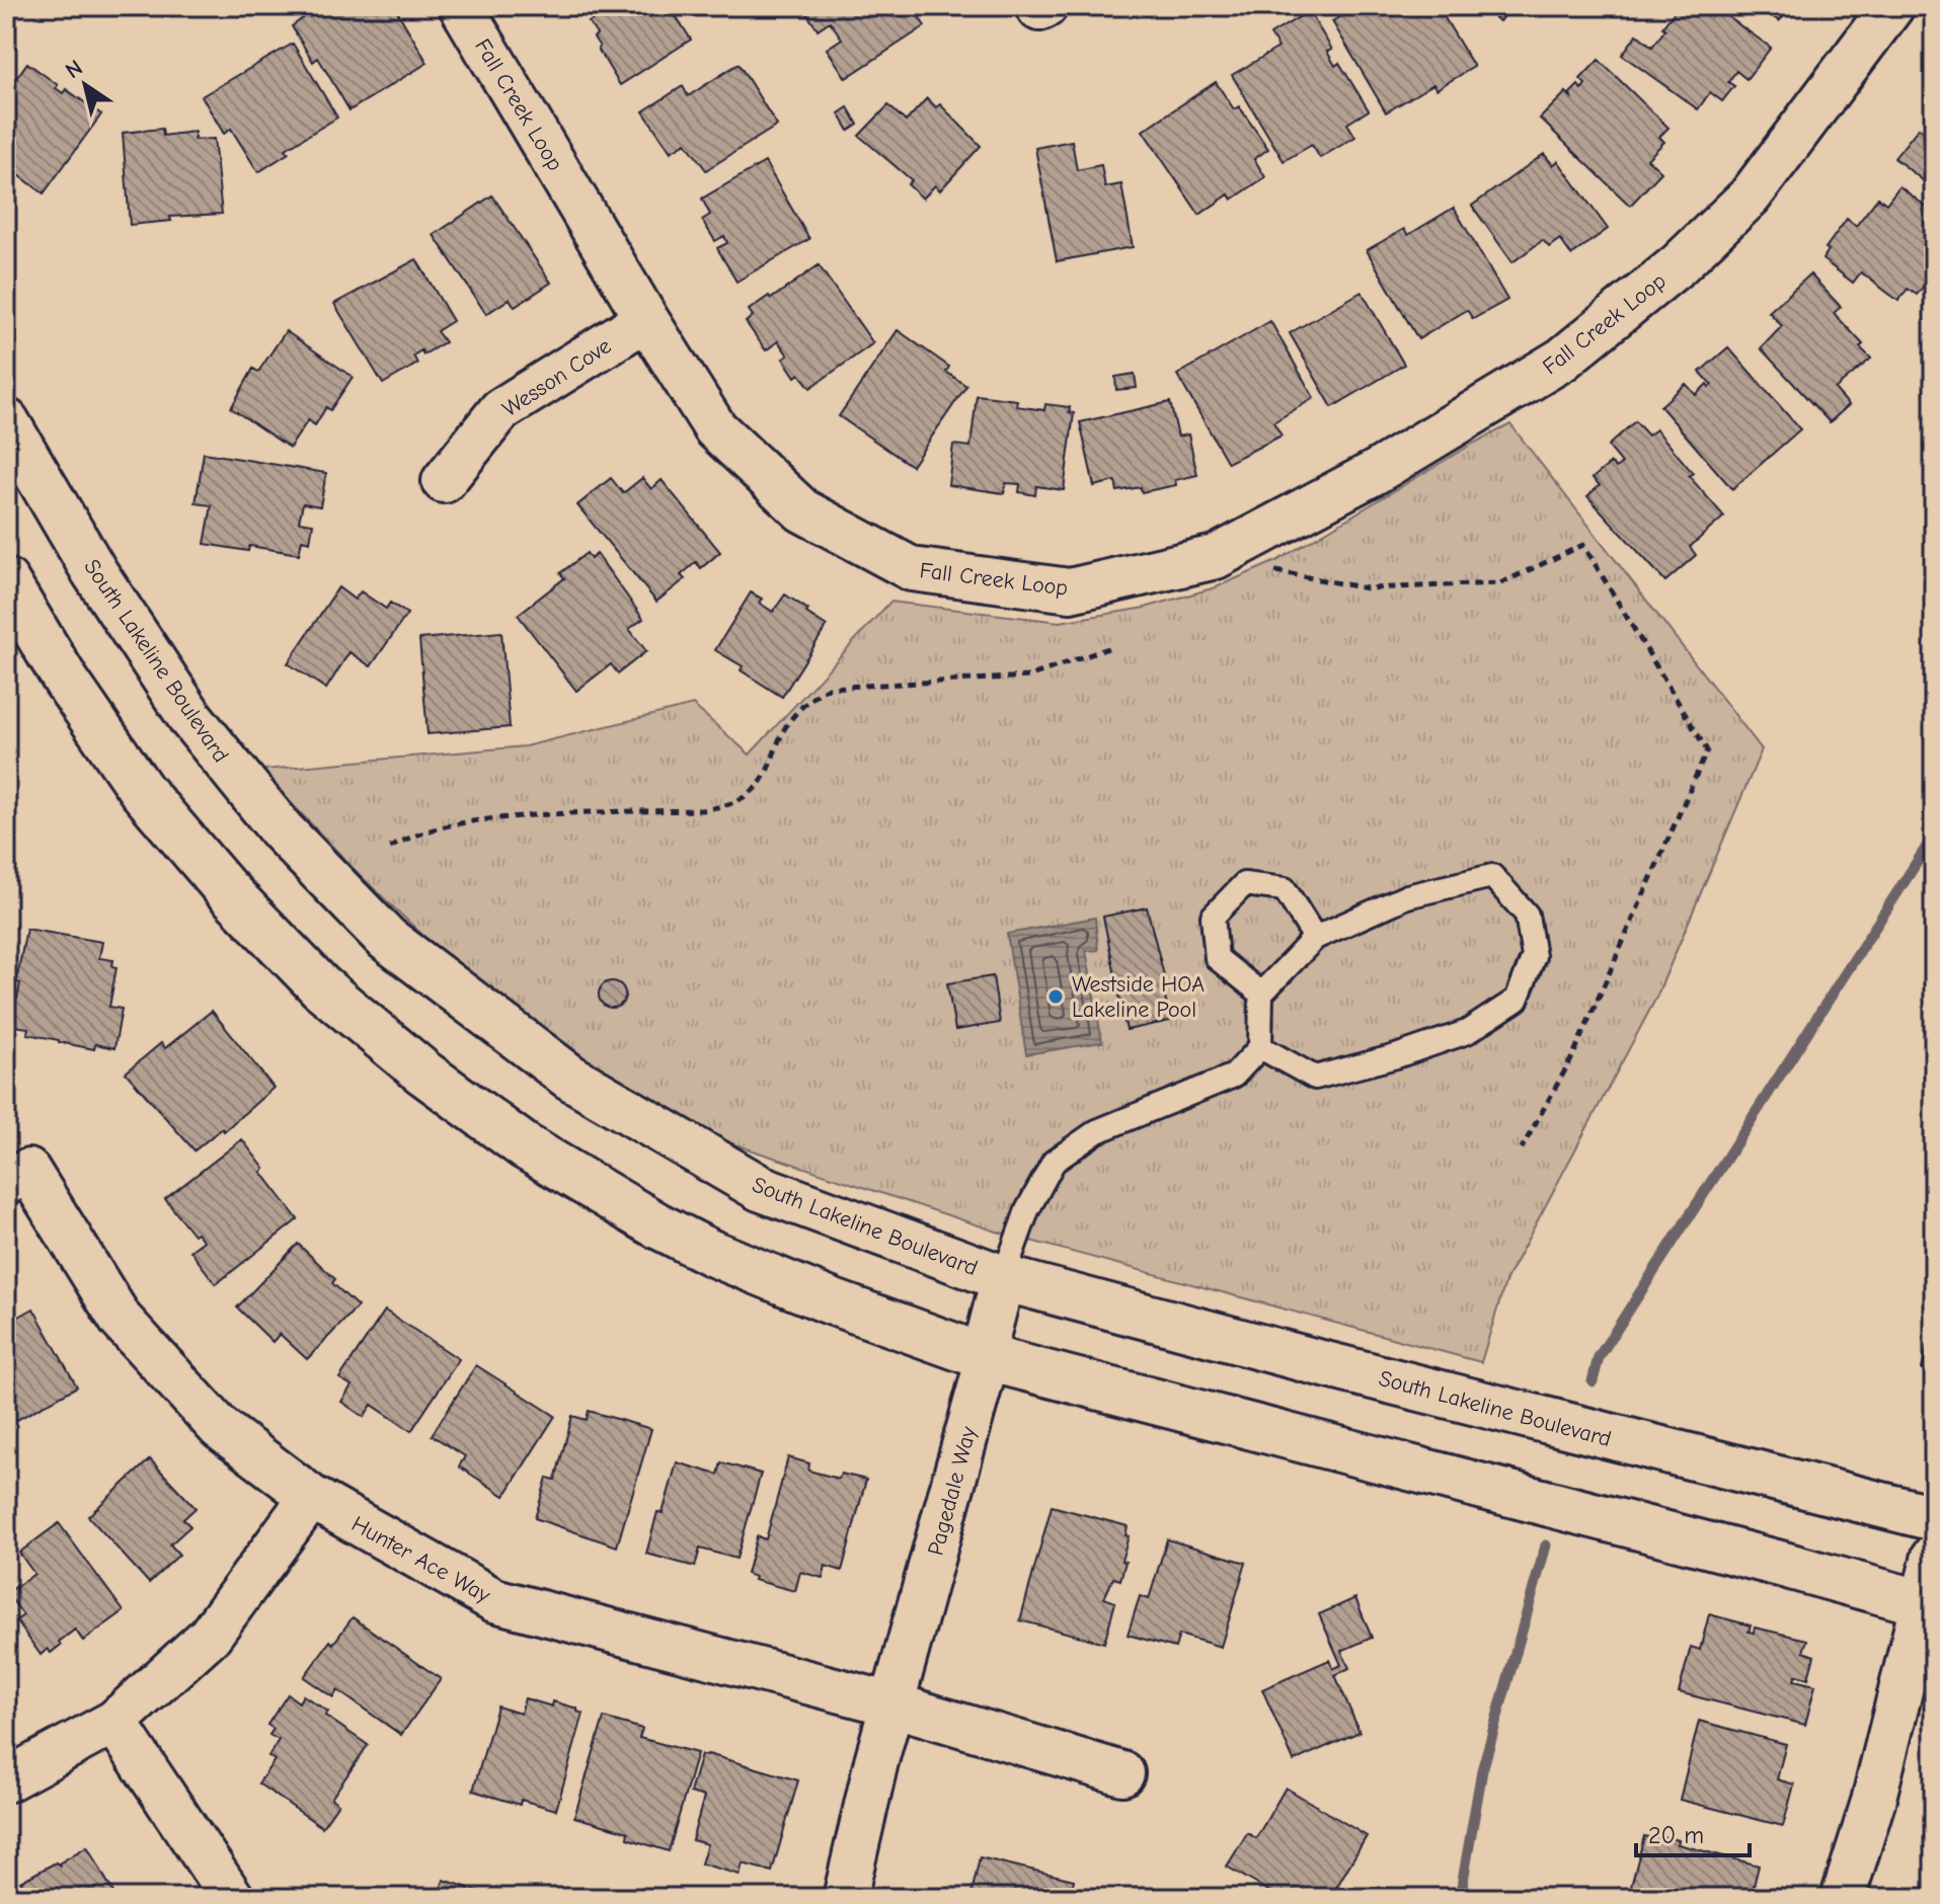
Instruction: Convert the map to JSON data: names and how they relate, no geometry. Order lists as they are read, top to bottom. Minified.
{"streets":{"main road":["South Lakeline Boulevard"],"street":["Fall Creek Loop","Wesson Cove","Pagedale Way","Hunter Ace Way"]},"crossings":[["Fall Creek Loop","Wesson Cove"],["South Lakeline Boulevard","Pagedale Way"],["Pagedale Way","Hunter Ace Way"]],"places":["Westside HOA Lakeline Pool"],"scale_bar":"20 m","north":"top left"}
